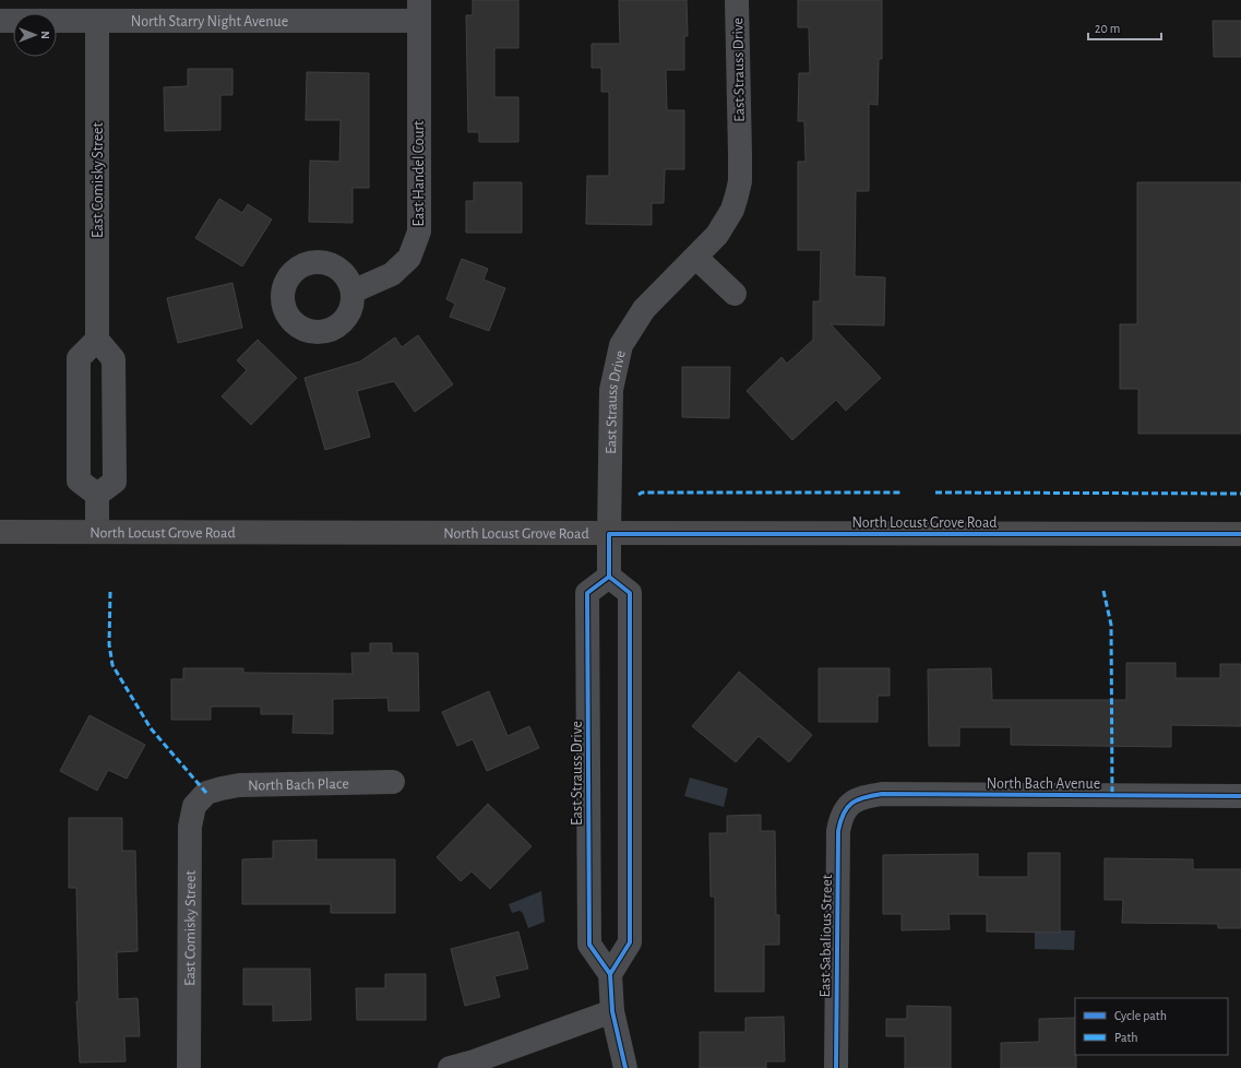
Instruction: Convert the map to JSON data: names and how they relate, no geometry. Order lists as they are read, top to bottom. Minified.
{"streets":{"main road":["North Locust Grove Road"],"street":["North Starry Night Avenue","East Strauss Drive","East Handel Court","East Comisky Street","North Bach Avenue","North Bach Place","East Sabalious Street"]},"crossings":[["North Starry Night Avenue","East Handel Court"],["North Starry Night Avenue","East Comisky Street"],["East Strauss Drive","North Locust Grove Road"],["East Comisky Street","North Bach Place"],["North Bach Avenue","East Sabalious Street"]],"legend":["Cycle path","Path"],"scale_bar":"20 m","north":"right"}
